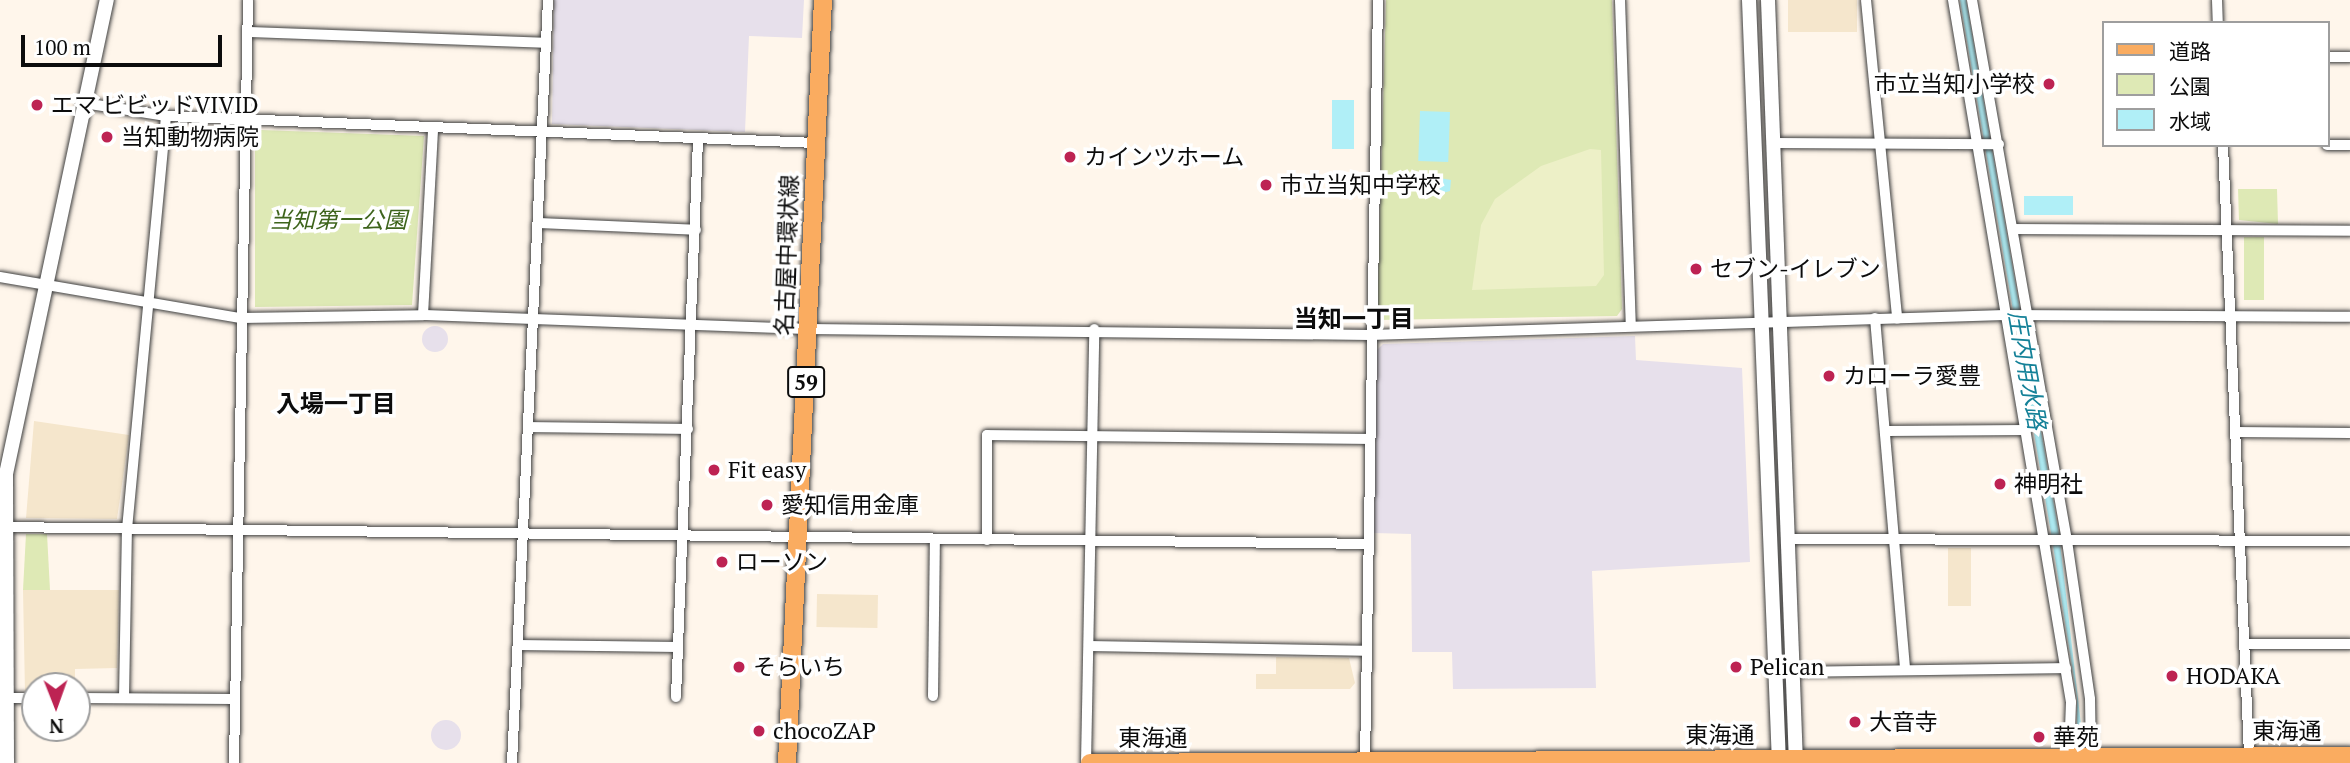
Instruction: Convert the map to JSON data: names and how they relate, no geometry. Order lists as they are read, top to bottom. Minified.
{"streets":{"main road":["名古屋中環状線","59","東海通"]},"districts":["当知一丁目","入場一丁目"],"water":["庄内用水路"],"parks":["当知第一公園"],"places":["市立当知小学校","エマ ビビッドVIVID","当知動物病院","カインツホーム","市立当知中学校","セブン-イレブン","カローラ愛豊","Fit easy","神明社","愛知信用金庫","ローソン","そらいち","Pelican","HODAKA","大音寺","chocoZAP","華苑"],"legend":["道路","公園","水域"],"scale_bar":"100 m","north":"bottom"}
